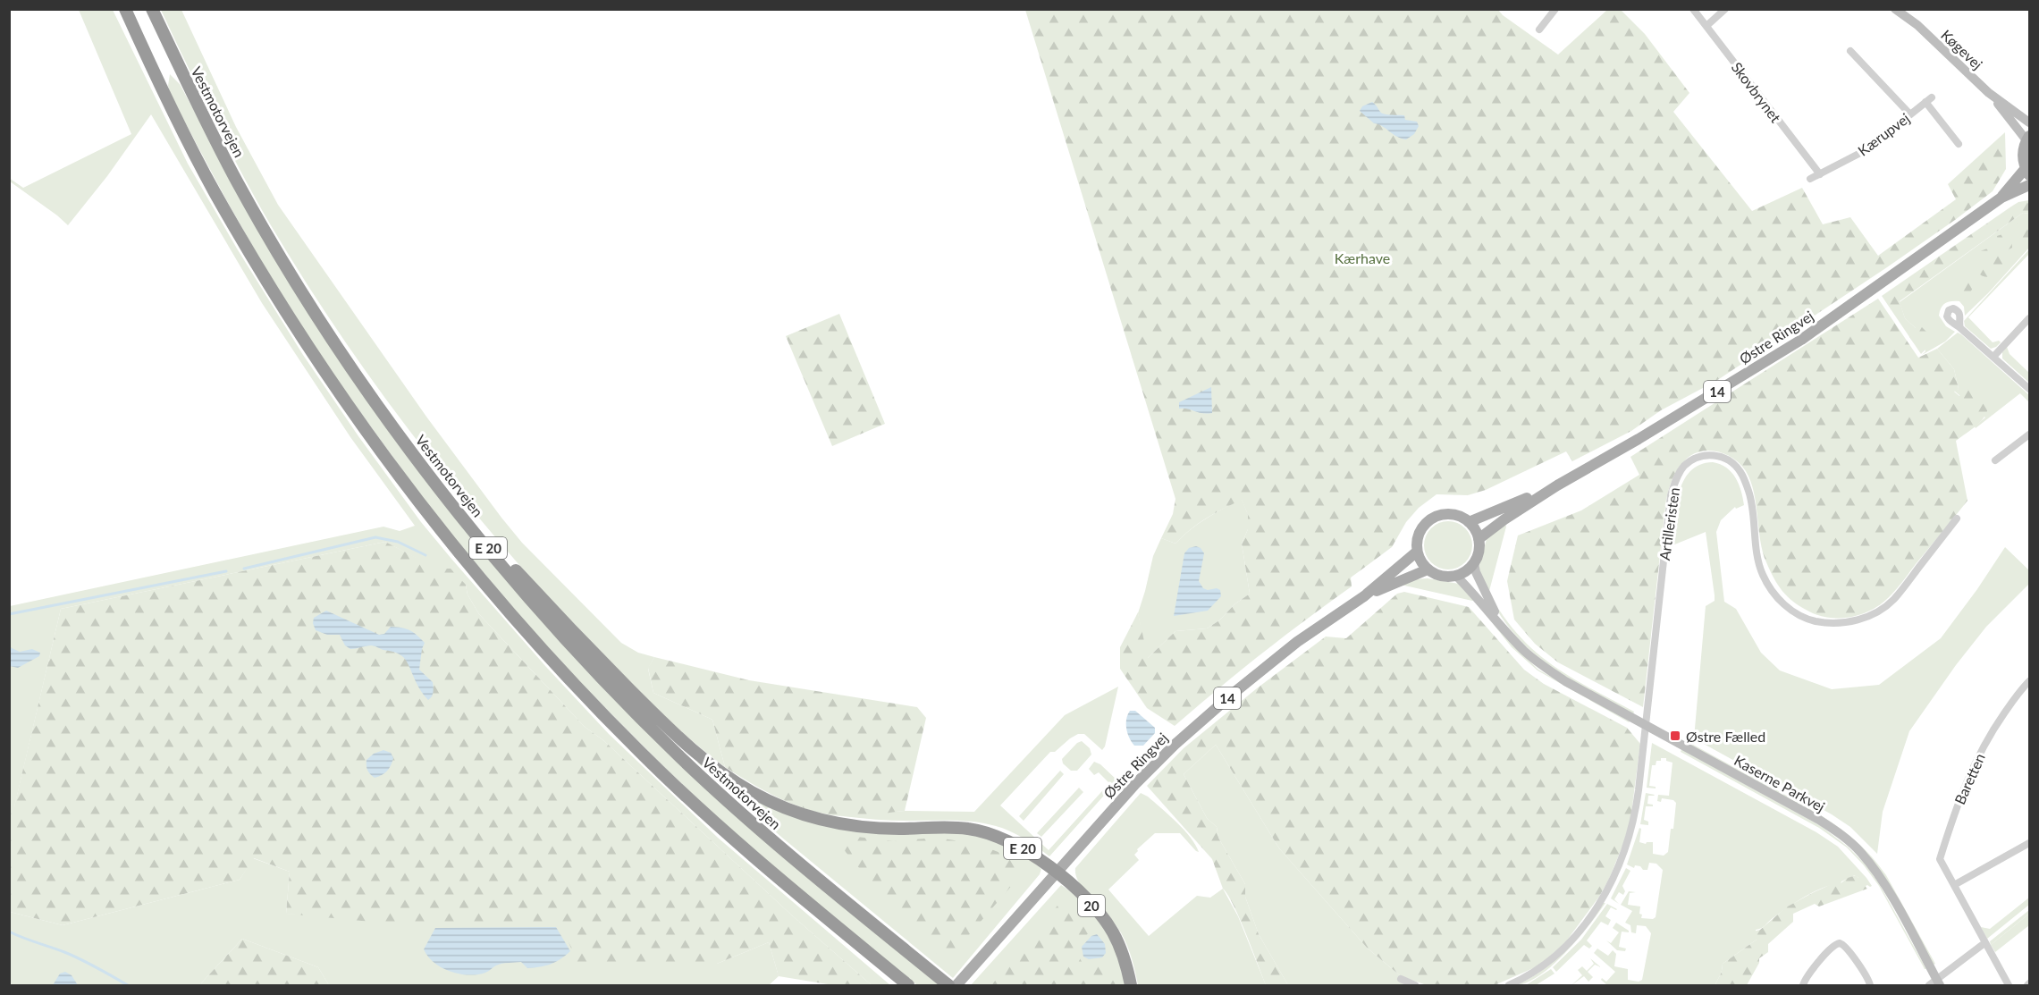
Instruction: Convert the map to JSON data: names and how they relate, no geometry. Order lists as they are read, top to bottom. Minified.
{"streets":{"highway":["Vestmotorvejen","E 20","20"],"main road":["Østre Ringvej","14"],"street":["Køgevej","Skovbrynet","Kærupvej","Artilleristen","Baretten","Kaserne Parkvej"]},"crossings":[["Køgevej","14"],["Skovbrynet","Kærupvej"],["Vestmotorvejen","E 20"],["Østre Ringvej","14"],["Østre Ringvej","E 20"],["Østre Ringvej","Kaserne Parkvej"],["Østre Ringvej","20"],["Artilleristen","Kaserne Parkvej"],["E 20","20"]],"parks":["Kærhave"],"places":{"transit":["Østre Fælled"]}}
